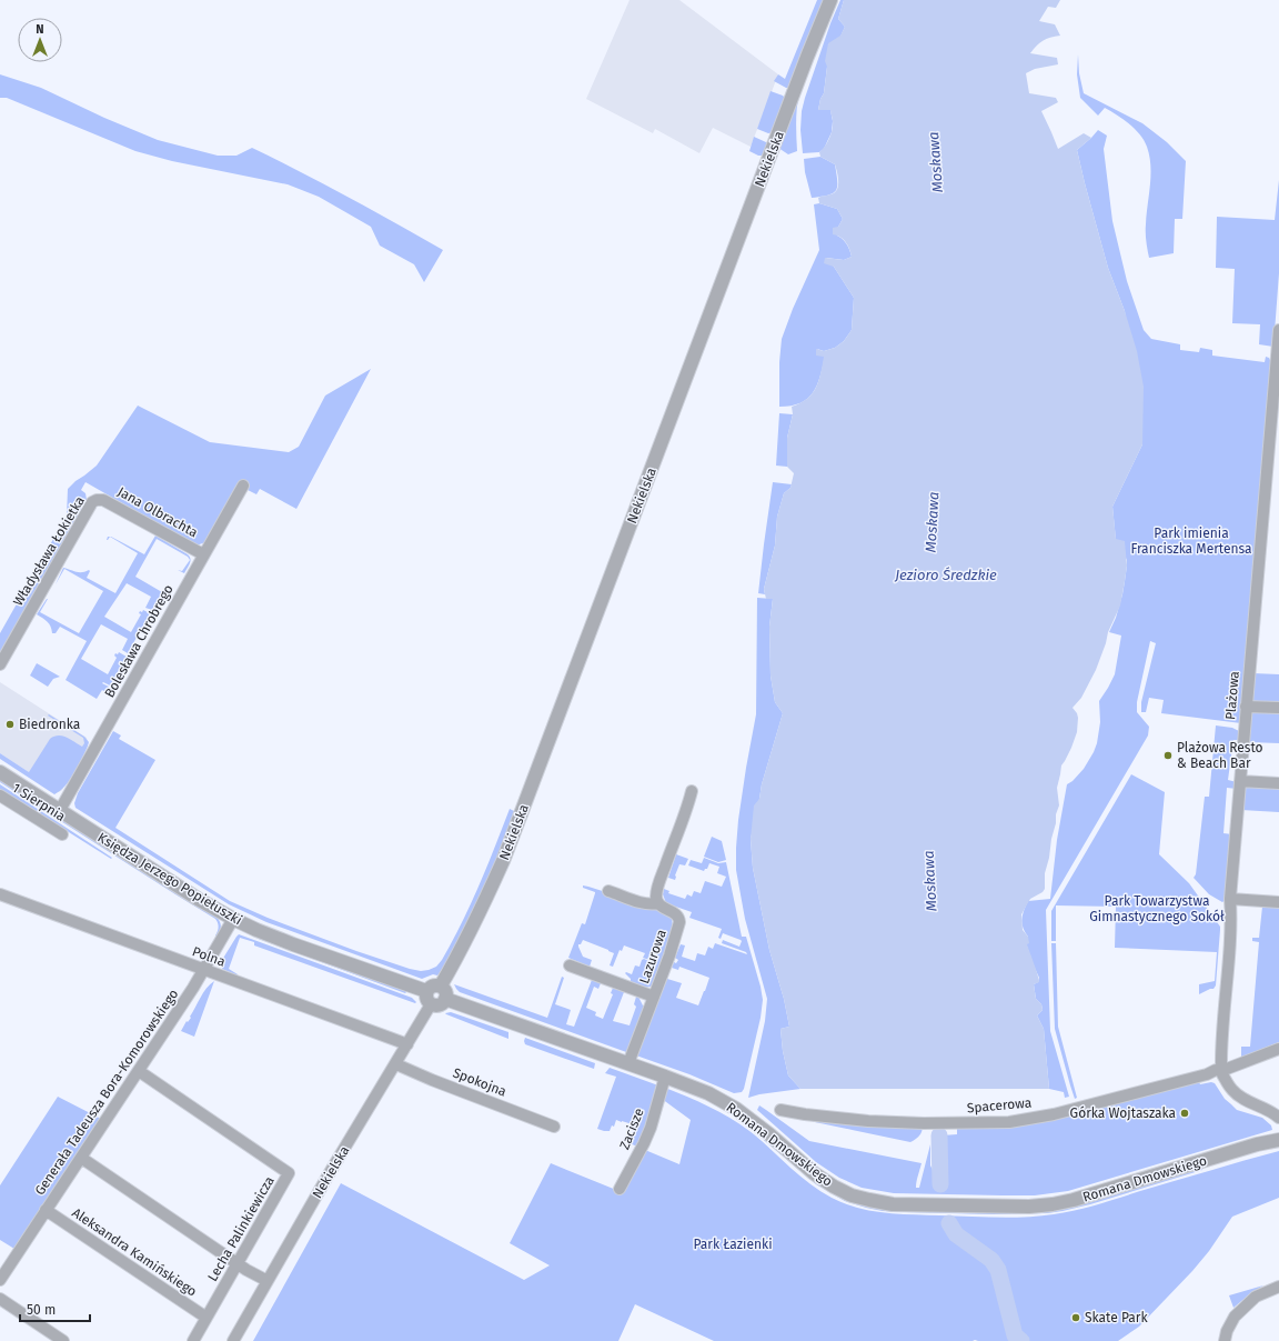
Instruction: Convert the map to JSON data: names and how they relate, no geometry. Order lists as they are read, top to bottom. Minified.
{"streets":{"street":["Nekielska","Jana Olbrachta","Władysława Łokietka","Bolesława Chrobrego","Plażowa","1 Sierpnia","Księdza Jerzego Popiełuszki","Polna","Lazurowa","Spokojna","Generała Tadeusza Bora-Komorowskiego","Spacerowa","Zacisze","Romana Dmowskiego","Lecha Palinkiewicza","Aleksandra Kamińskiego"]},"crossings":[["Nekielska","Księdza Jerzego Popiełuszki"],["Nekielska","Polna"],["Nekielska","Spokojna"],["Nekielska","Romana Dmowskiego"],["Jana Olbrachta","Władysława Łokietka"],["Jana Olbrachta","Bolesława Chrobrego"],["Bolesława Chrobrego","Księdza Jerzego Popiełuszki"],["Plażowa","Spacerowa"],["Księdza Jerzego Popiełuszki","Generała Tadeusza Bora-Komorowskiego"],["Księdza Jerzego Popiełuszki","Romana Dmowskiego"],["Polna","Generała Tadeusza Bora-Komorowskiego"],["Lazurowa","Romana Dmowskiego"],["Generała Tadeusza Bora-Komorowskiego","Lecha Palinkiewicza"],["Generała Tadeusza Bora-Komorowskiego","Aleksandra Kamińskiego"],["Zacisze","Romana Dmowskiego"],["Lecha Palinkiewicza","Aleksandra Kamińskiego"]],"water":["Moskawa","Jezioro Średzkie"],"parks":["Park imienia Franciszka Mertensa","Park Towarzystwa Gimnastycznego Sokół","Park Łazienki"],"places":["Biedronka","Plażowa Resto & Beach Bar","Górka Wojtaszaka","Skate Park"],"scale_bar":"50 m","north":"top"}
